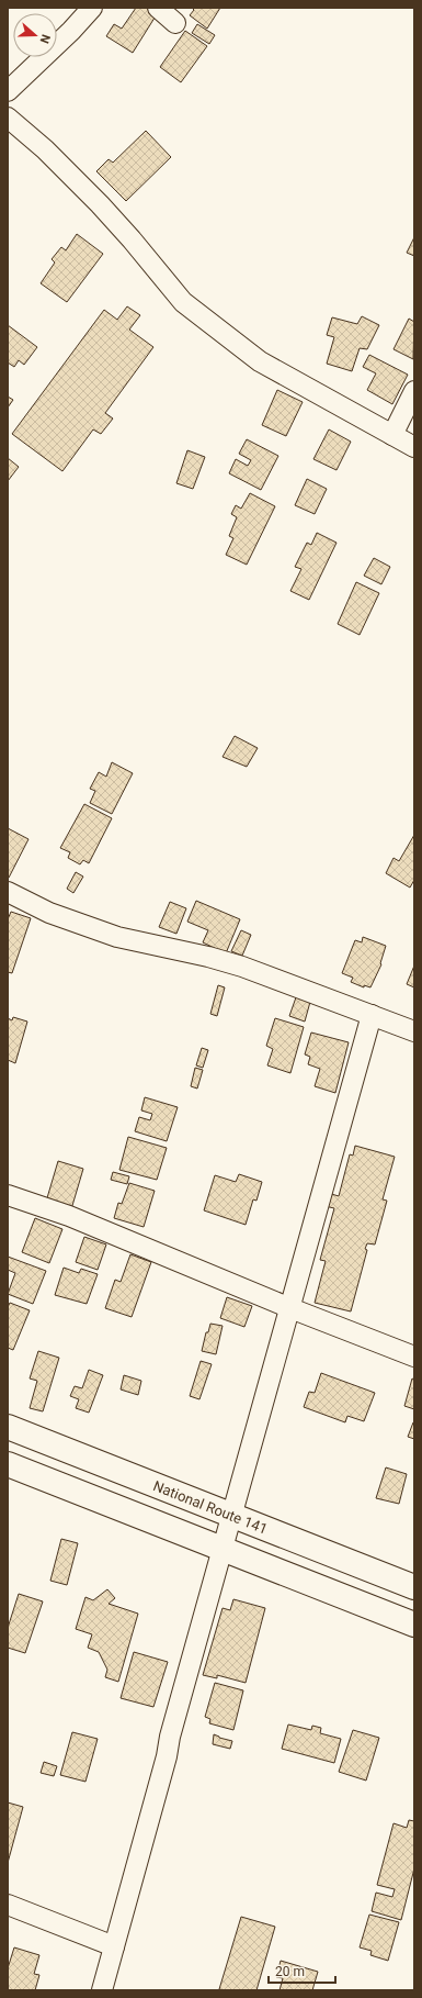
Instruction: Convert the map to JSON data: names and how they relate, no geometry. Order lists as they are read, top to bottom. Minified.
{"streets":{"highway":["National Route 141"]},"scale_bar":"20 m","north":"right"}
